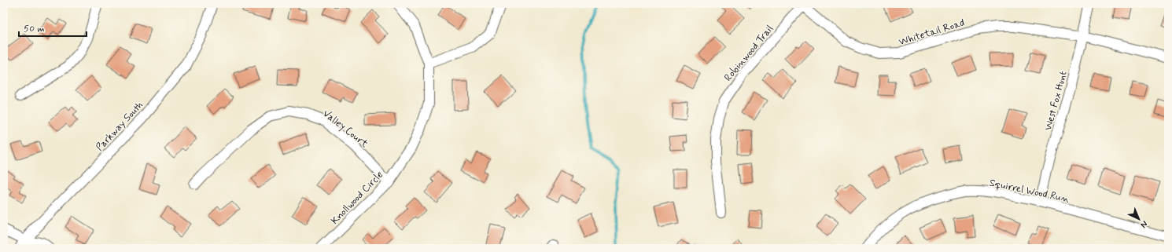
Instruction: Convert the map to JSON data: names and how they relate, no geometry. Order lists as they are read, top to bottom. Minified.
{"streets":{"street":["Whitetail Road","Robinwood Trail","West Fox Hunt","Parkway South","Valley Court","Squirrel Wood Run","Knollwood Circle"]},"crossings":[["Whitetail Road","Robinwood Trail"],["Whitetail Road","West Fox Hunt"],["West Fox Hunt","Squirrel Wood Run"],["Valley Court","Knollwood Circle"]],"scale_bar":"50 m","north":"bottom right"}
